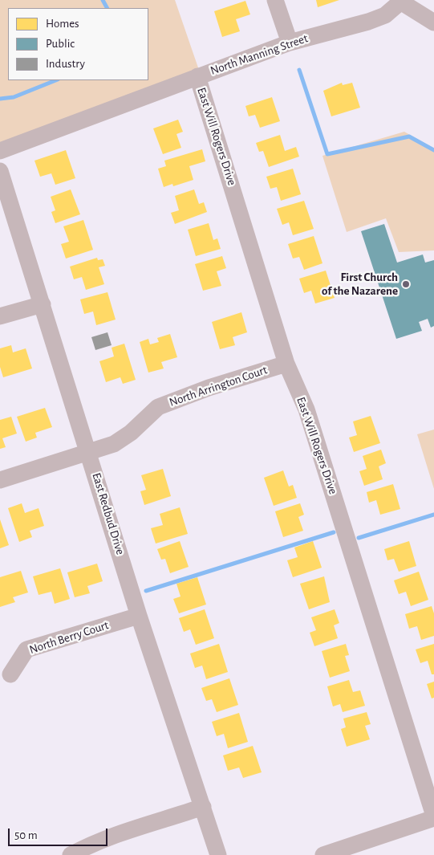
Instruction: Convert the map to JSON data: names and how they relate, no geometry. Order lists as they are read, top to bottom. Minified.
{"streets":{"street":["North Manning Street","East Will Rogers Drive","North Arrington Court","East Redbud Drive","North Berry Court"]},"crossings":[["North Manning Street","East Will Rogers Drive"],["East Will Rogers Drive","North Arrington Court"],["North Arrington Court","East Redbud Drive"],["East Redbud Drive","North Berry Court"]],"places":["First Church of the Nazarene"],"legend":["Homes","Public","Industry"],"scale_bar":"50 m"}
